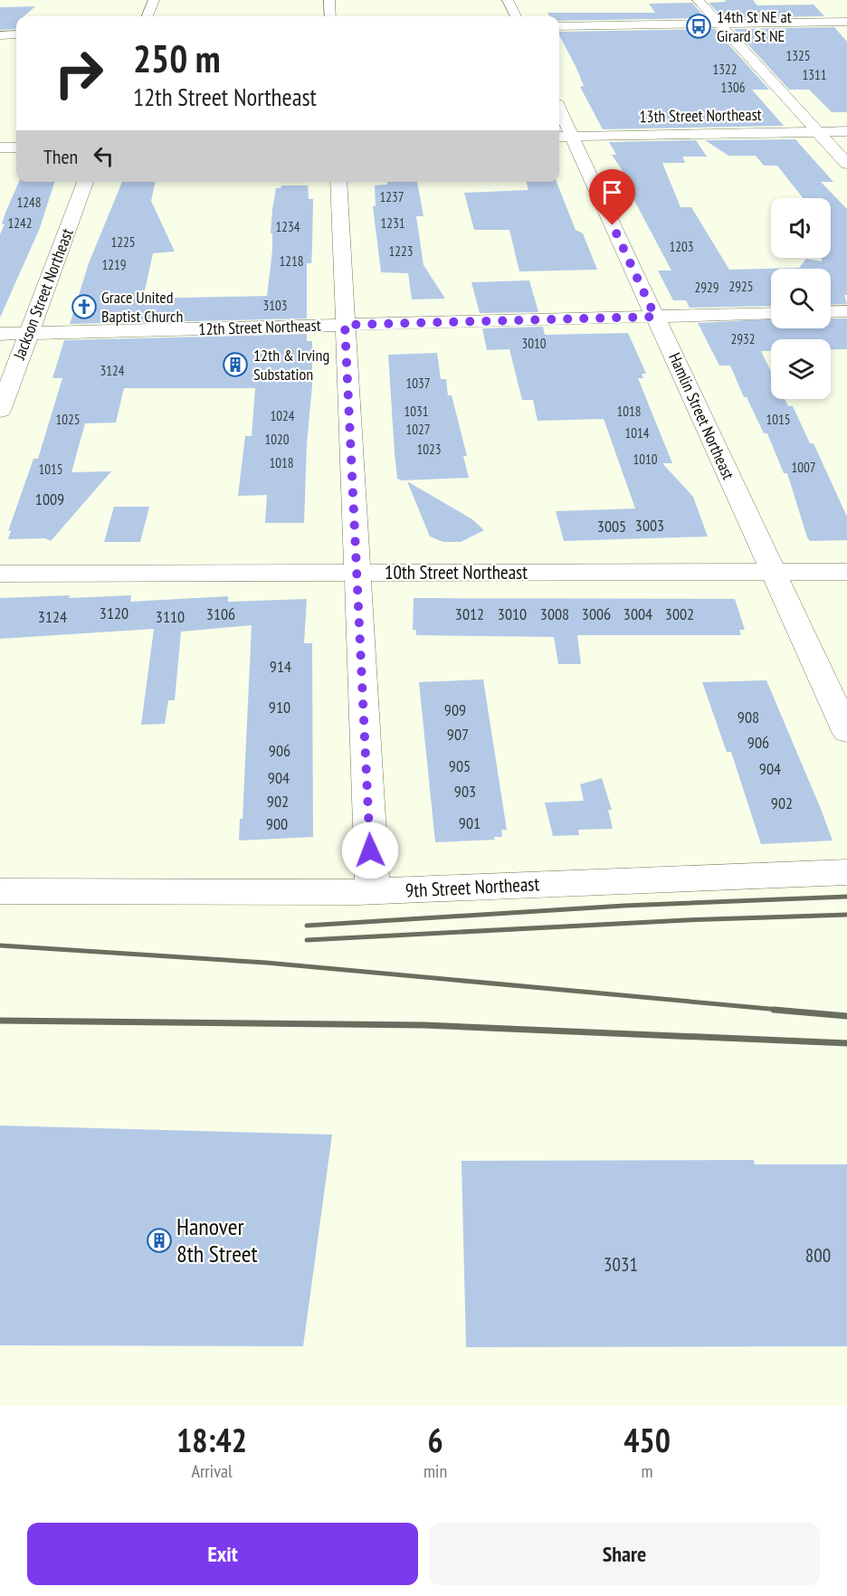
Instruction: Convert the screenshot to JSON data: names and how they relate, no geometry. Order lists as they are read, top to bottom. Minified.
{"streets":{"street":["13th Street Northeast","Jackson Street Northeast","12th Street Northeast","Hamlin Street Northeast","10th Street Northeast","9th Street Northeast"]},"crossings":[["13th Street Northeast","Hamlin Street Northeast"],["Jackson Street Northeast","12th Street Northeast"],["12th Street Northeast","Hamlin Street Northeast"],["Hamlin Street Northeast","10th Street Northeast"]],"places":{"bus stop":["14th St NE at Girard St NE"],"church":["Grace United Baptist Church"],"building":["12th & Irving Substation","Hanover 8th Street"]},"house_numbers":["1325","1322","1311","1306","1237","1248","1242","1231","1234","1225","1203","1223","1218","1219","2925","2929","3103","2932","3010","3124","1037","1031","1018","1024","1025","1015","1027","1014","1020","1023","1010","1018","1007","1015","1009","3003","3005","3120","3106","3012","3010","3008","3006","3004","3002","3124","3110","914","910","909","908","907","906","906","905","904","904","903","902","902","901","900","800","3031"],"page":{"turn":["250 m","12th Street Northeast"],"then":"Then","eta":["18:42","Arrival","6","min","450","m"],"buttons":["Exit","Share"]}}
